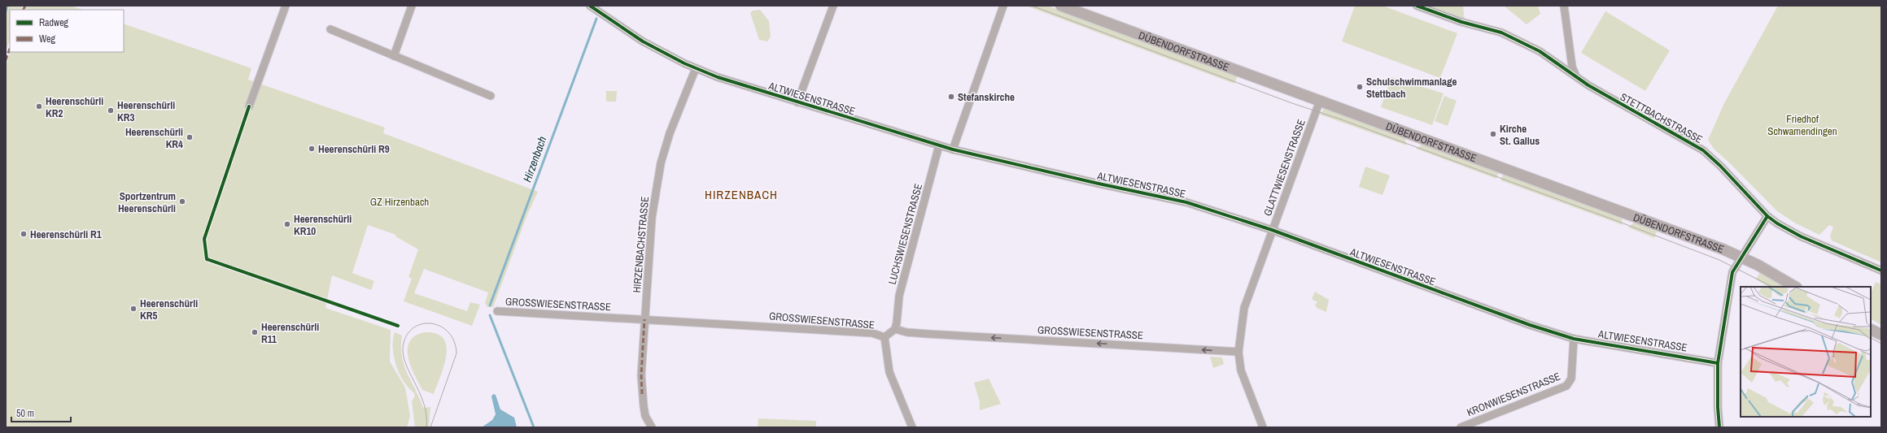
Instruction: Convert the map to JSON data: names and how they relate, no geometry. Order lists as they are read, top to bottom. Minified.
{"streets":{"street":["DÜBENDORFSTRASSE","ALTWIESENSTRASSE","STETTBACHSTRASSE","GLATTWIESENSTRASSE","LUCHSWIESENSTRASSE","HIRZENBACHSTRASSE","GROSSWIESENSTRASSE","KRONWIESENSTRASSE"]},"crossings":[["DÜBENDORFSTRASSE","GLATTWIESENSTRASSE"],["ALTWIESENSTRASSE","GLATTWIESENSTRASSE"],["ALTWIESENSTRASSE","LUCHSWIESENSTRASSE"],["ALTWIESENSTRASSE","HIRZENBACHSTRASSE"],["ALTWIESENSTRASSE","KRONWIESENSTRASSE"],["GLATTWIESENSTRASSE","GROSSWIESENSTRASSE"],["LUCHSWIESENSTRASSE","GROSSWIESENSTRASSE"],["HIRZENBACHSTRASSE","GROSSWIESENSTRASSE"]],"one_way":["GROSSWIESENSTRASSE"],"districts":["HIRZENBACH"],"water":["Hirzenbach"],"parks":["Friedhof Schwamendingen","GZ Hirzenbach"],"places":["Schulschwimmanlage Stettbach","Stefanskirche","Heerenschürli KR2","Heerenschürli KR3","Kirche St. Gallus","Heerenschürli KR4","Heerenschürli R9","Sportzentrum Heerenschürli","Heerenschürli KR10","Heerenschürli R1","Heerenschürli KR5","Heerenschürli R11"],"legend":["Radweg","Weg"],"scale_bar":"50 m"}
